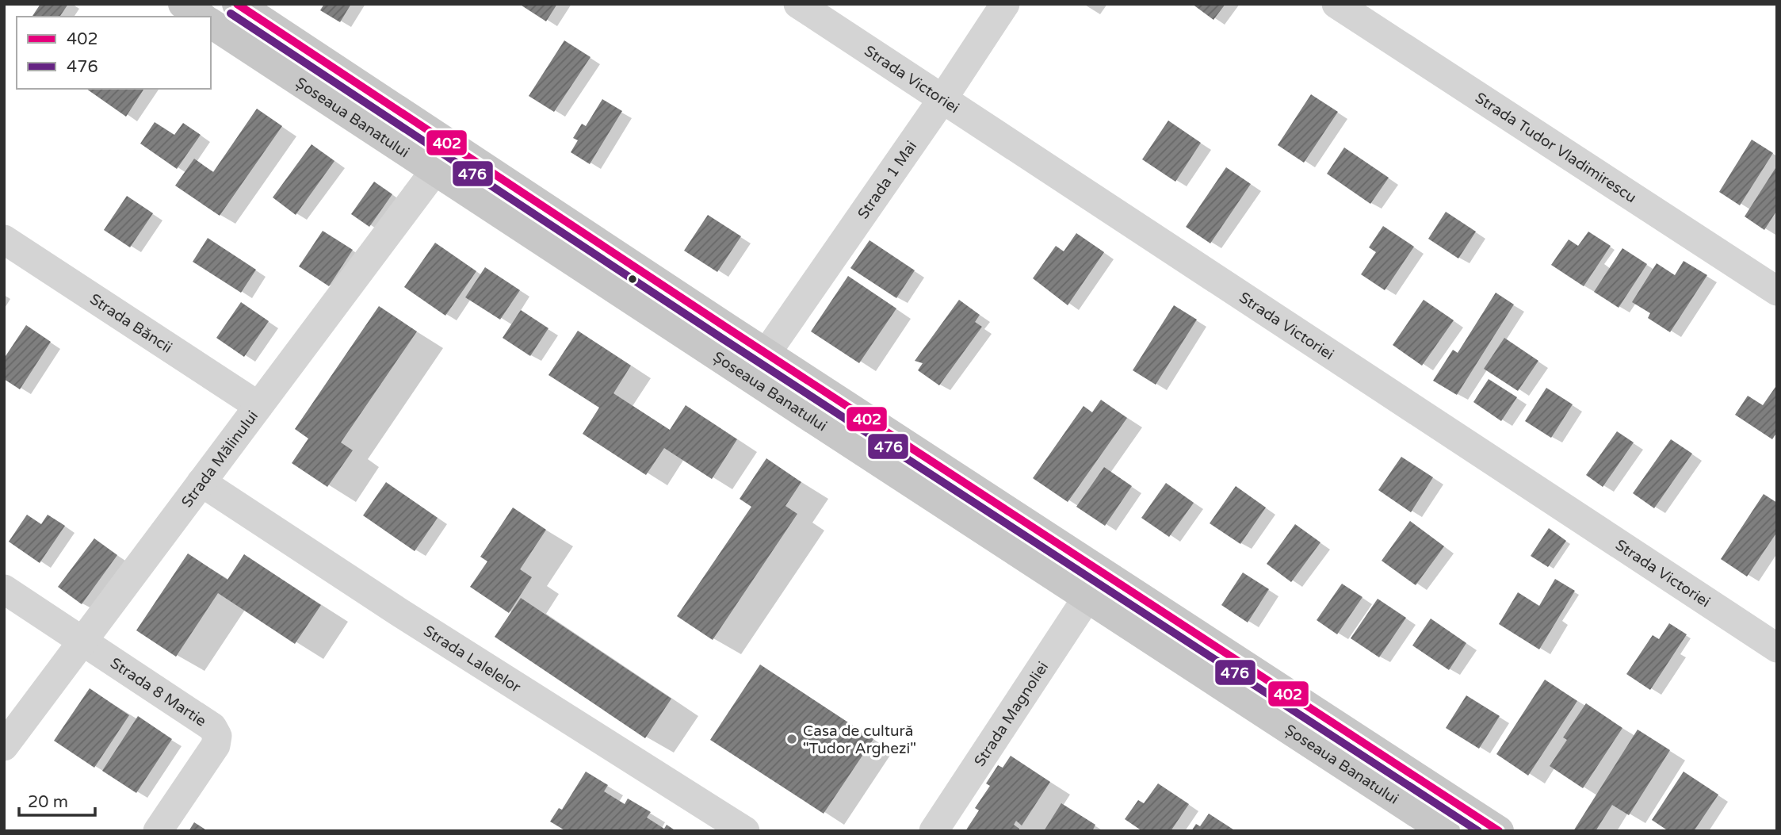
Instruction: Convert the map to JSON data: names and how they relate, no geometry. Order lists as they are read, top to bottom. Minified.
{"streets":{"main road":["Șoseaua Banatului"],"street":["Strada Victoriei","Strada Tudor Vladimirescu","Strada 1 Mai","Strada Băncii","Strada Mălinului","Strada Lalelelor","Strada 8 Martie","Strada Magnoliei"]},"crossings":[["Strada Victoriei","Strada 1 Mai"],["Șoseaua Banatului","Strada 1 Mai"],["Șoseaua Banatului","Strada Mălinului"],["Șoseaua Banatului","Strada Magnoliei"],["Strada Băncii","Strada Mălinului"],["Strada Mălinului","Strada Lalelelor"],["Strada Mălinului","Strada 8 Martie"]],"places":["Casa de cultură \"Tudor Arghezi\""],"lines":["transit line 402","transit line 476"],"legend":["402","476"],"scale_bar":"20 m"}
